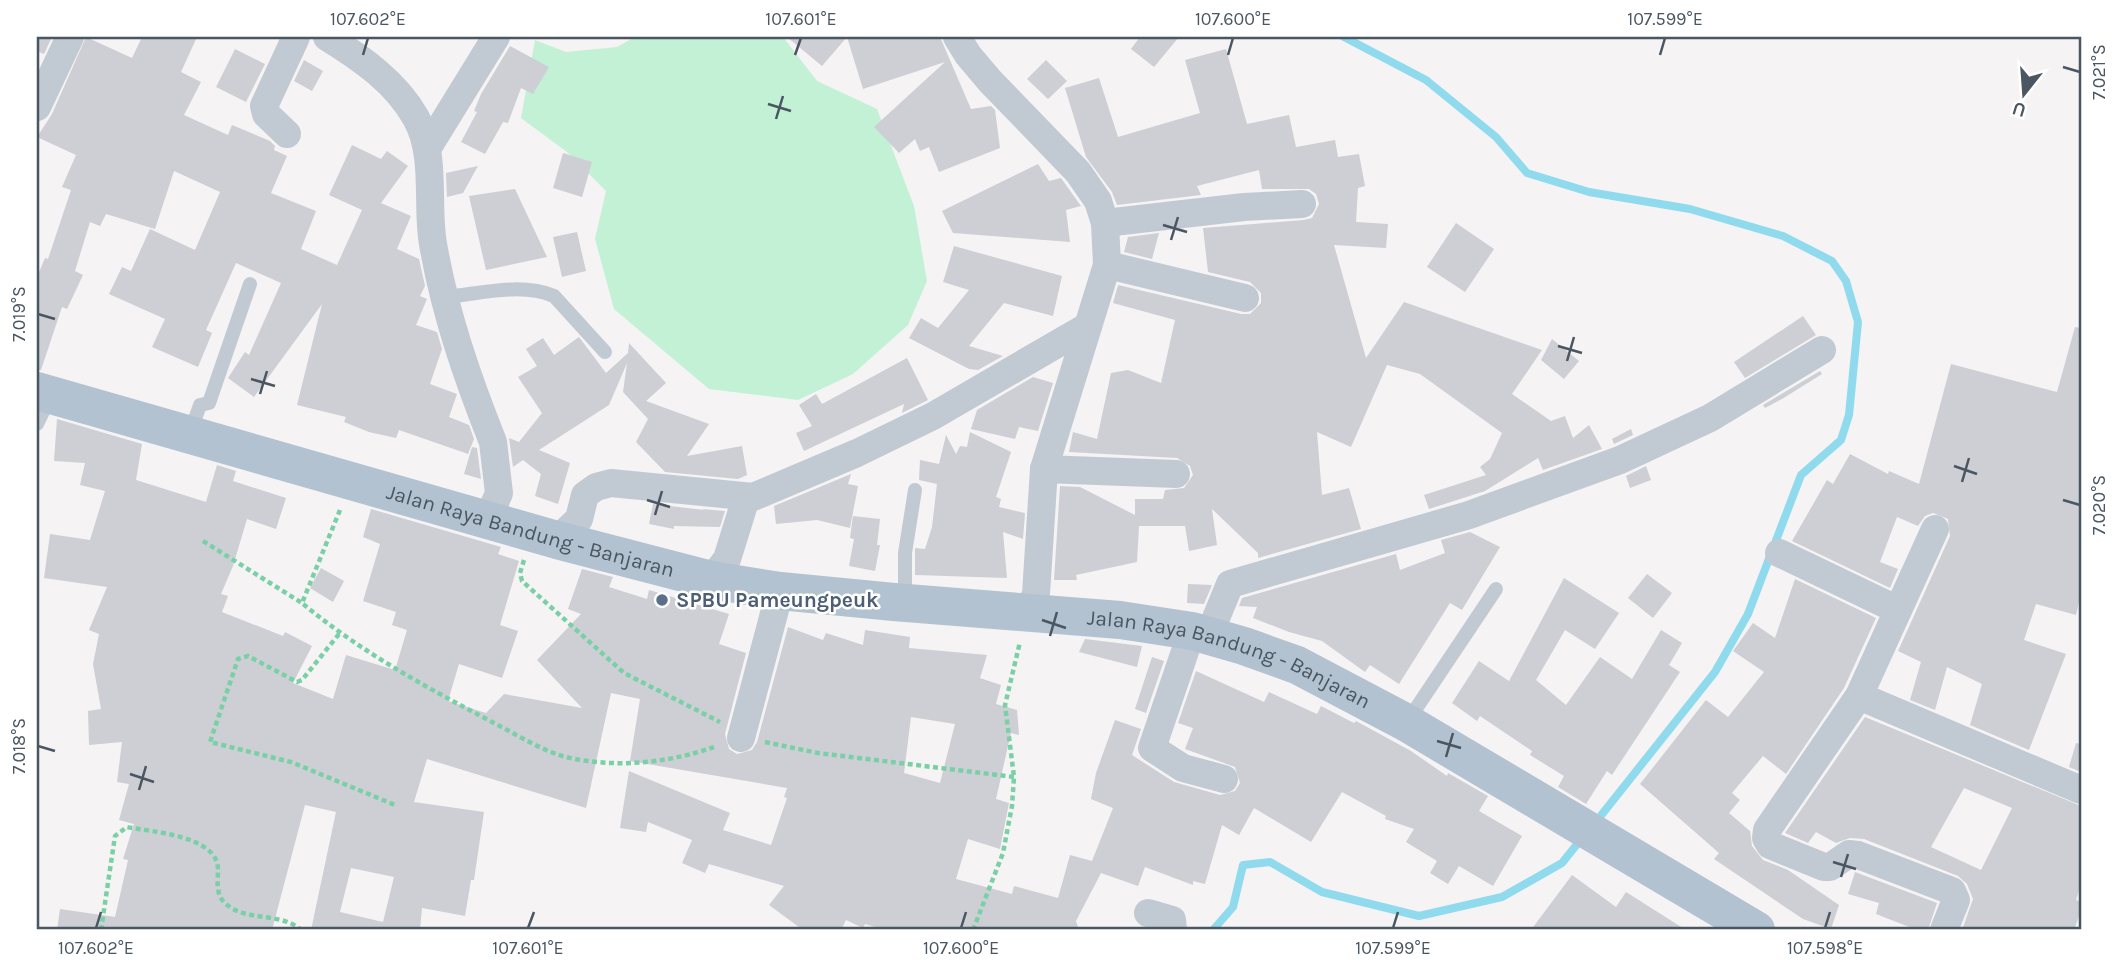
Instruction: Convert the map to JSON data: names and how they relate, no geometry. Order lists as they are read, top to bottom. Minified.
{"streets":{"main road":["Jalan Raya Bandung - Banjaran"]},"places":["SPBU Pameungpeuk"],"north":"bottom","coordinates":["107.602°E","107.601°E","107.600°E","107.599°E","7.021°S","7.019°S","7.020°S","7.018°S","107.598°E"]}
